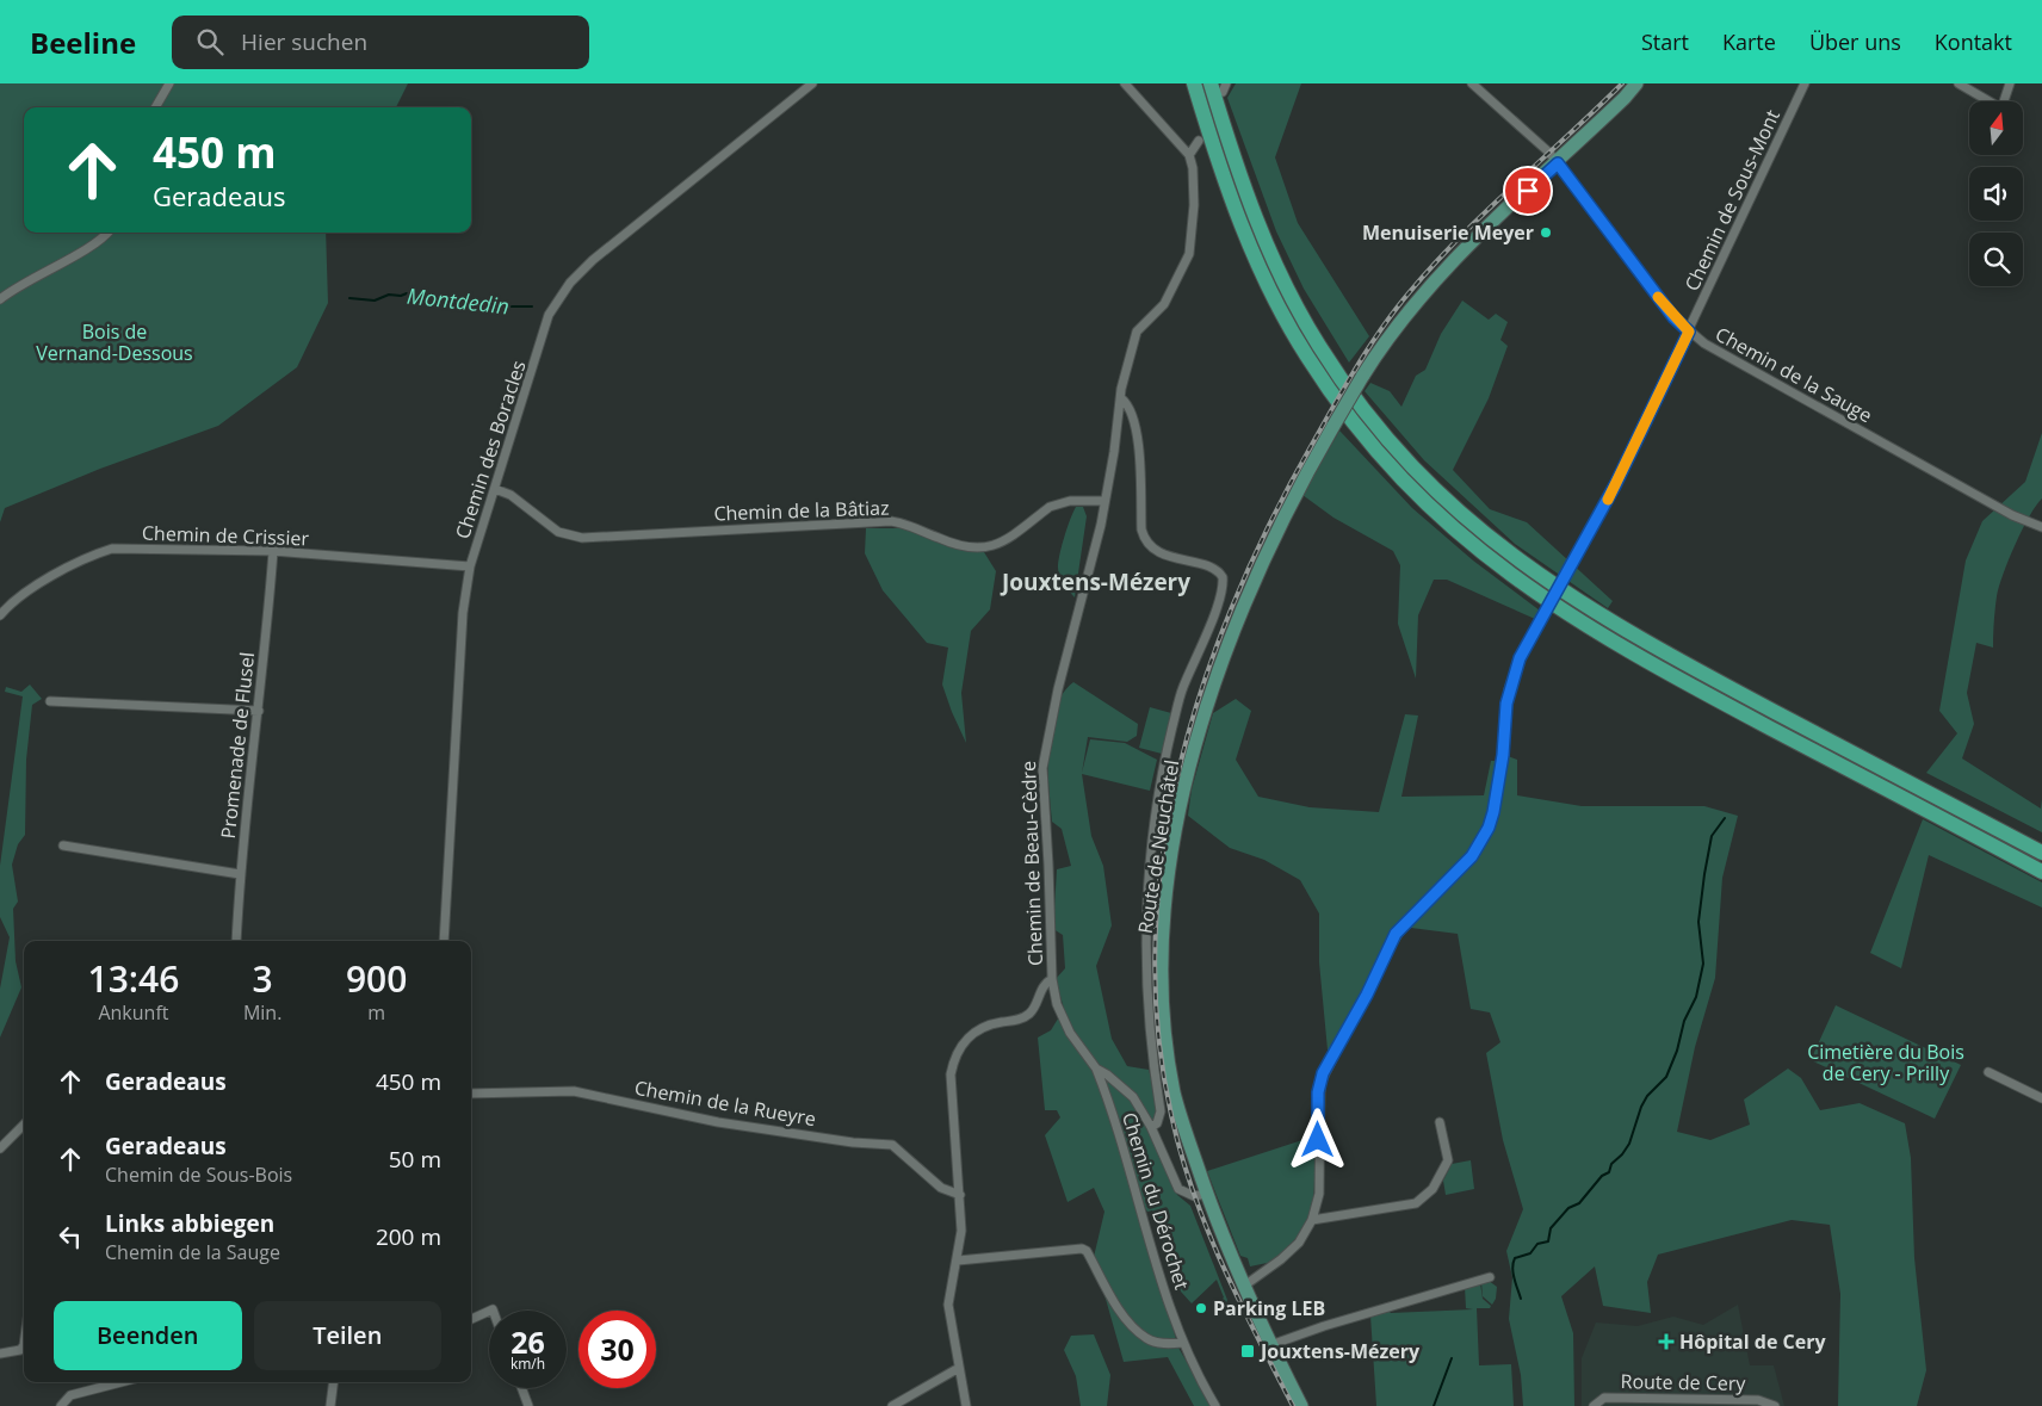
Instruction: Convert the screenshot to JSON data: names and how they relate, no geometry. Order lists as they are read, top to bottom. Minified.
{"streets":{"main road":["Route de Neuchâtel"],"street":["Chemin de Sous-Mont","Chemin de la Sauge","Chemin des Boracles","Chemin de la Bâtiaz","Chemin de Crissier","Promenade de Flusel","Chemin de Beau-Cèdre","Chemin de la Rueyre","Chemin du Dérochet","Route de Cery"]},"crossings":[["Chemin de Sous-Mont","Chemin de la Sauge"],["Chemin de Sous-Mont","Route de Neuchâtel"],["Chemin de la Sauge","Route de Neuchâtel"],["Chemin des Boracles","Chemin de la Bâtiaz"],["Chemin des Boracles","Chemin de Crissier"],["Chemin de la Bâtiaz","Chemin de Beau-Cèdre"],["Chemin de Crissier","Promenade de Flusel"],["Route de Neuchâtel","Chemin de Beau-Cèdre"],["Chemin de Beau-Cèdre","Chemin du Dérochet"]],"districts":["Jouxtens-Mézery"],"water":["Montdedin"],"parks":["Bois de Vernand-Dessous","Cimetière du Bois de Cery - Prilly"],"places":{"other":["Menuiserie Meyer","Parking LEB"],"health":["Hôpital de Cery"],"transit":["Jouxtens-Mézery"]},"north":"top","page":{"header":"Beeline","search":"Hier suchen","nav":["Start","Karte","Über uns","Kontakt"],"turn":["450 m","Geradeaus"],"eta":["13:46","Ankunft","3","Min.","900","m"],"list":[{"name":"Geradeaus","value":"450 m"},{"name":"Geradeaus","note":"Chemin de Sous-Bois","value":"50 m"},{"name":"Links abbiegen","note":"Chemin de la Sauge","value":"200 m"}],"buttons":["Beenden","Teilen"],"speed":"26 km/h","limit":"30"}}
